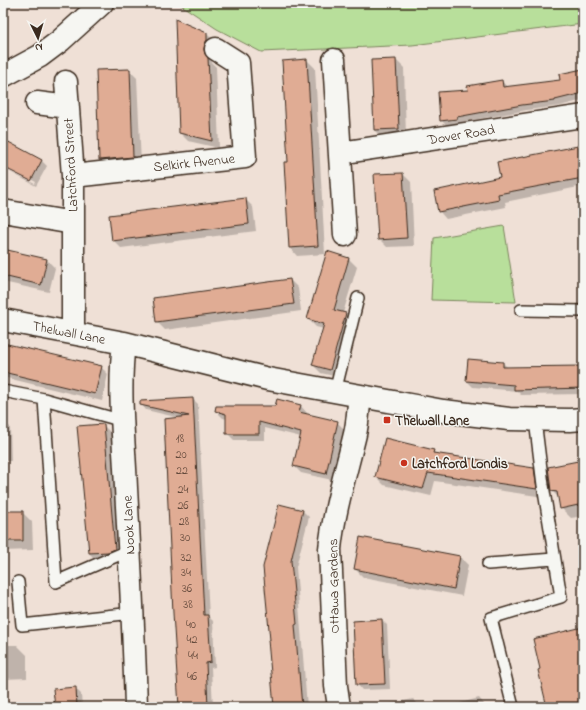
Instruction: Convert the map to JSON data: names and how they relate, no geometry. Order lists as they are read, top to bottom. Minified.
{"streets":{"street":["Dover Road","Selkirk Avenue","Latchford Street","Thelwall Lane","Nook Lane","Ottawa Gardens"]},"crossings":[["Selkirk Avenue","Latchford Street"],["Latchford Street","Thelwall Lane"],["Thelwall Lane","Nook Lane"],["Thelwall Lane","Ottawa Gardens"]],"places":{"transit":["Thelwall Lane"],"other":["Latchford Londis"]},"house_numbers":["18","20","22","24","26","28","30","32","34","36","38","40","42","44","46"],"north":"bottom"}
